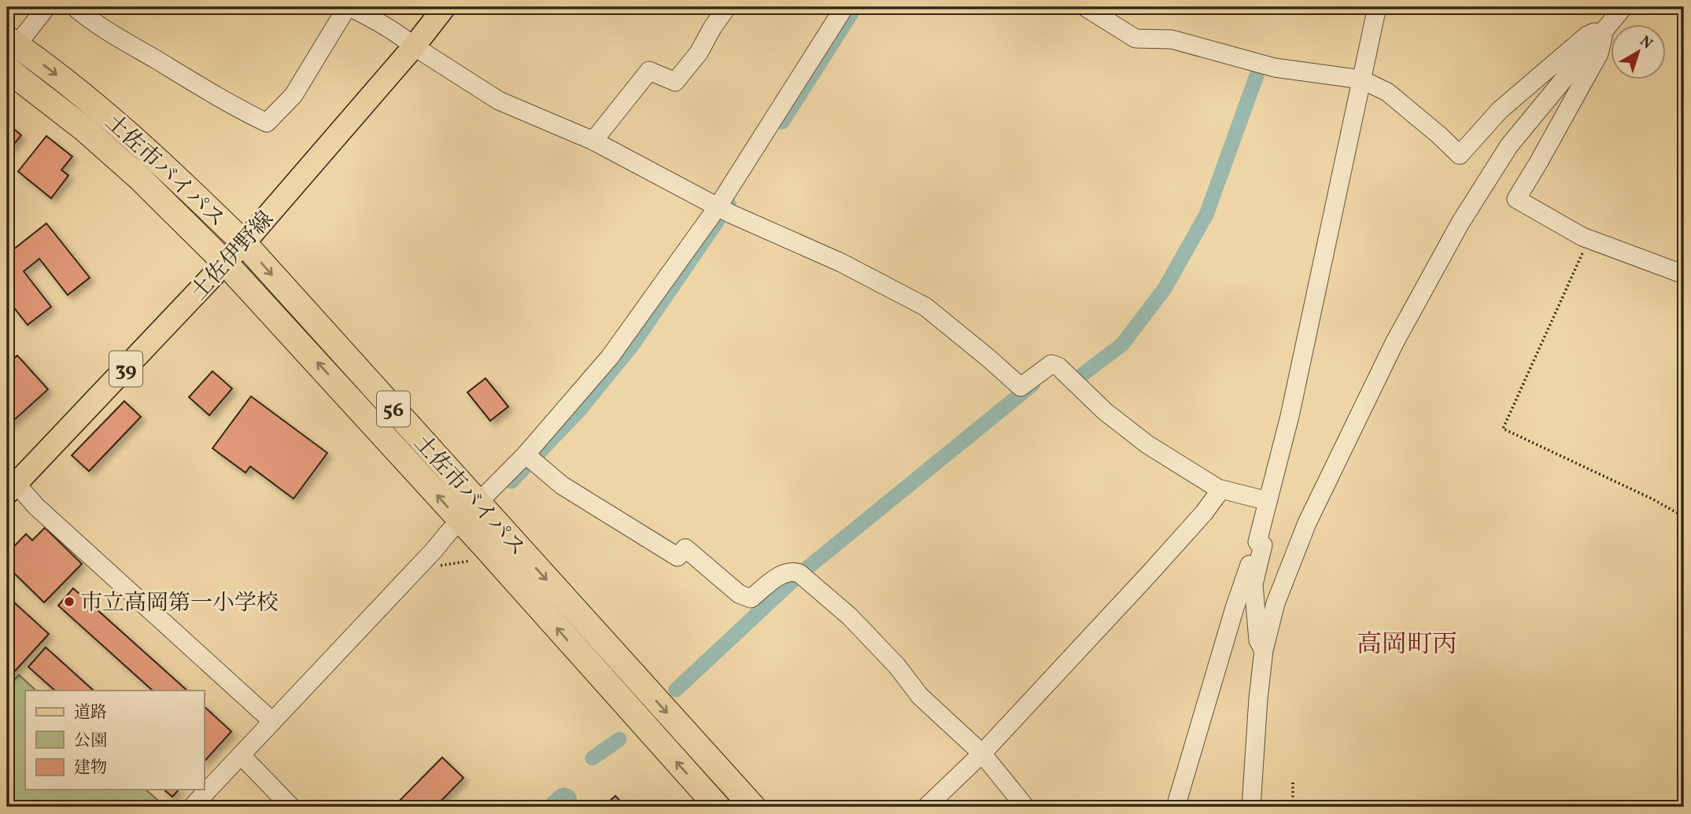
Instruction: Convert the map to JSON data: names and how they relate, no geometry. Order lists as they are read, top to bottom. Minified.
{"streets":{"highway":["土佐市バイパス","56"],"main road":["土佐伊野線","39"]},"crossings":[["土佐市バイパス","土佐伊野線"]],"districts":["高岡町丙"],"places":["市立高岡第一小学校"],"legend":["道路","公園","建物"],"north":"top right"}
